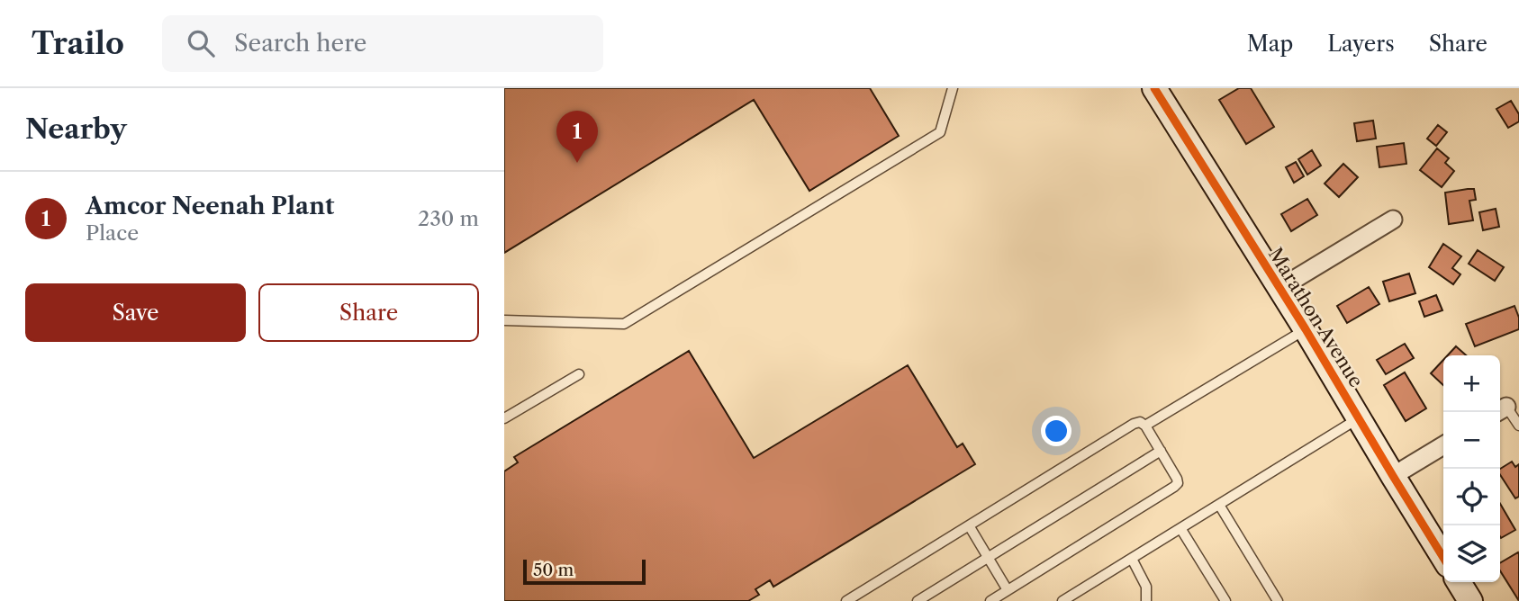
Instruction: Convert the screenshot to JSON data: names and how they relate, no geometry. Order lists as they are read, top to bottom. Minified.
{"streets":{"street":["Marathon Avenue"]},"scale_bar":"50 m","page":{"header":"Trailo","search":"Search here","nav":["Map","Layers","Share"],"heading":"Nearby","pins":"1","list":[{"mark":"1","name":"Amcor Neenah Plant","note":"Place","value":"230 m"}],"buttons":["Save","Share"],"map_buttons":["+","−"],"scale":"50 m"}}
